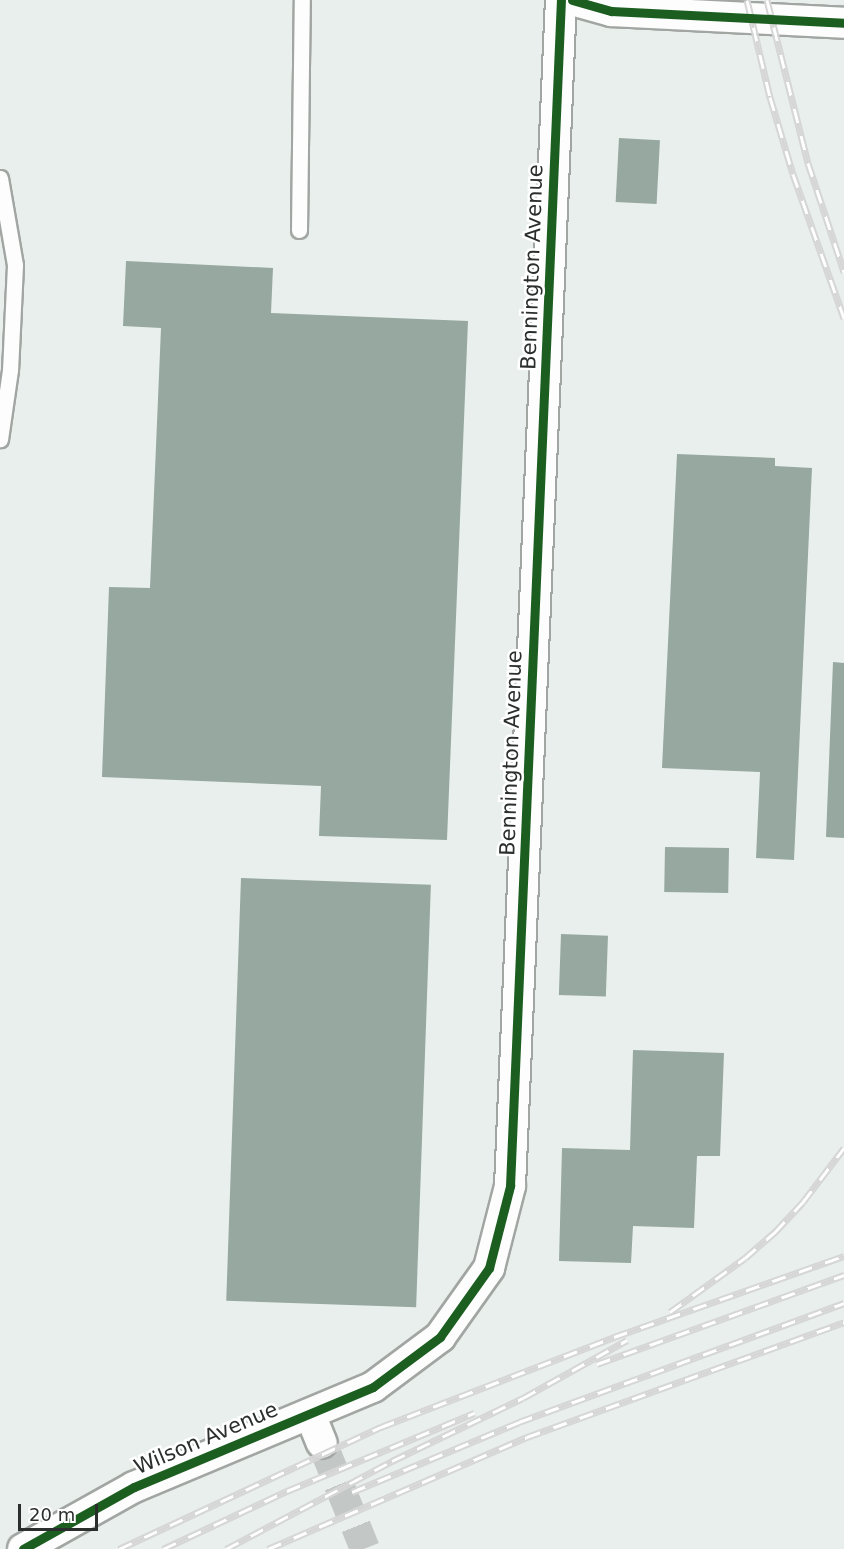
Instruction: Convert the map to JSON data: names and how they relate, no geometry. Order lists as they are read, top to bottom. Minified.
{"streets":{"street":["Bennington Avenue","Wilson Avenue"]},"crossings":[["Bennington Avenue","Wilson Avenue"]],"scale_bar":"20 m"}
